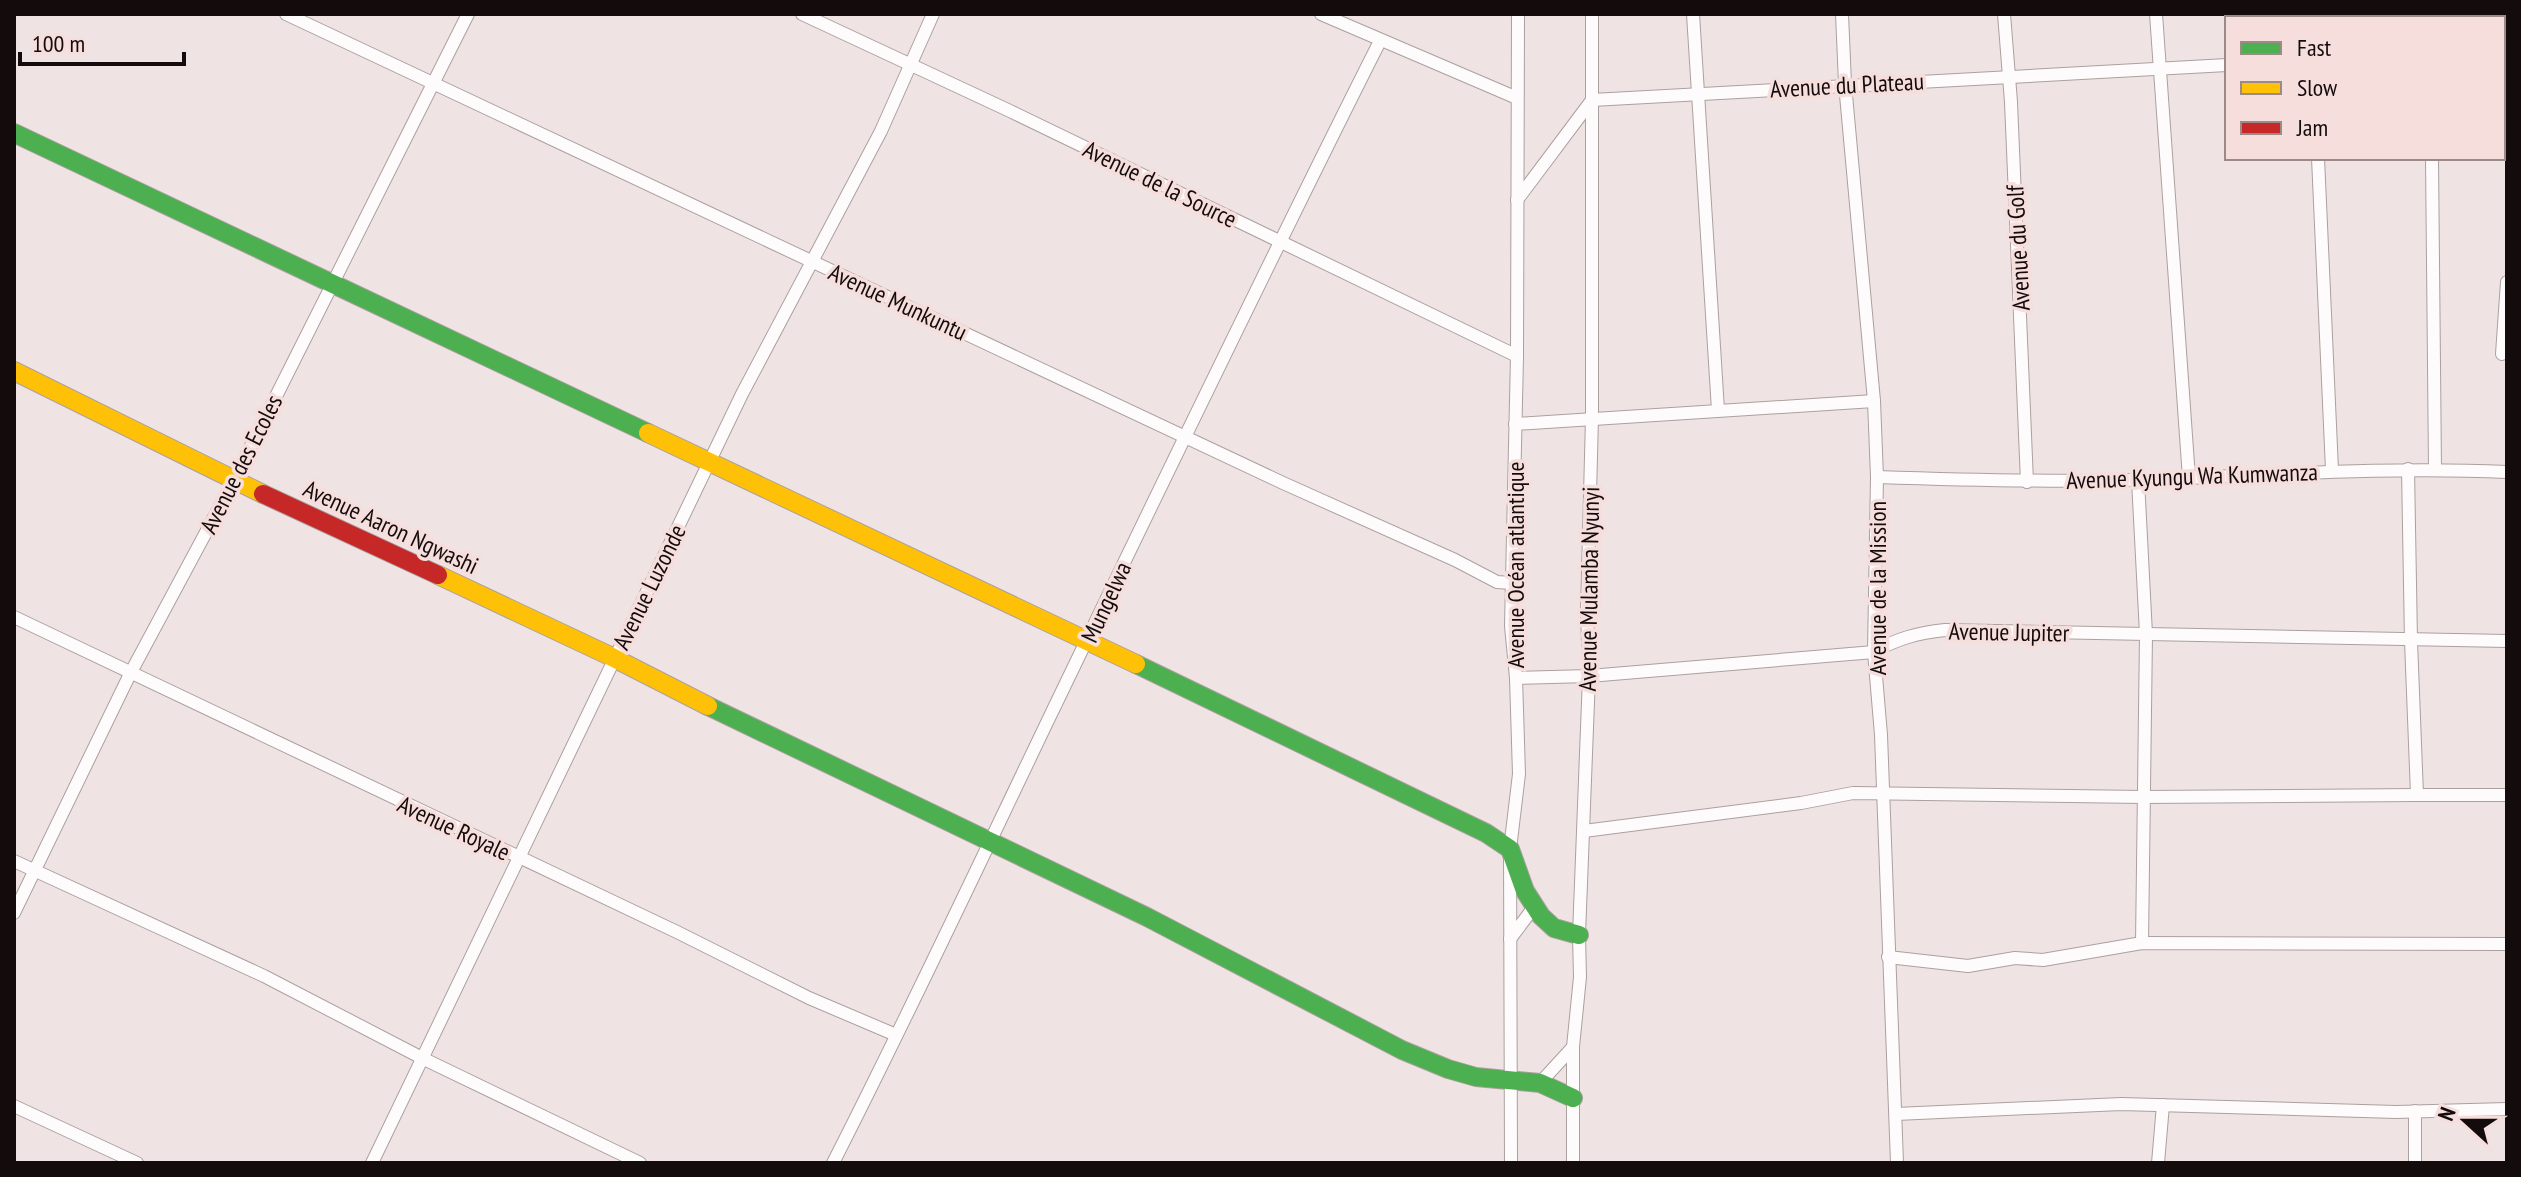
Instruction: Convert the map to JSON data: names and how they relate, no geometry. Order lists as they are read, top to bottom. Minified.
{"streets":{"street":["Avenue du Plateau","Avenue de la Source","Avenue du Golf","Avenue Munkuntu","Avenue des Ecoles","Avenue Kyungu Wa Kumwanza","Avenue Aaron Ngwashi","Avenue Océan atlantique","Avenue Luzonde","Avenue de la Mission","Avenue Mulamba Nyunyi","Mungelwa","Avenue Jupiter","Avenue Royale"]},"crossings":[["Avenue du Plateau","Avenue du Golf"],["Avenue du Plateau","Avenue de la Mission"],["Avenue du Plateau","Avenue Mulamba Nyunyi"],["Avenue de la Source","Avenue Océan atlantique"],["Avenue de la Source","Avenue Luzonde"],["Avenue de la Source","Mungelwa"],["Avenue du Golf","Avenue Kyungu Wa Kumwanza"],["Avenue Munkuntu","Avenue des Ecoles"],["Avenue Munkuntu","Avenue Océan atlantique"],["Avenue Munkuntu","Avenue Luzonde"],["Avenue Munkuntu","Mungelwa"],["Avenue des Ecoles","Avenue Aaron Ngwashi"],["Avenue des Ecoles","Avenue Royale"],["Avenue Kyungu Wa Kumwanza","Avenue de la Mission"],["Avenue Aaron Ngwashi","Avenue Océan atlantique"],["Avenue Aaron Ngwashi","Avenue Luzonde"],["Avenue Aaron Ngwashi","Mungelwa"],["Avenue Océan atlantique","Avenue Jupiter"],["Avenue Luzonde","Avenue Royale"],["Avenue de la Mission","Avenue Jupiter"],["Avenue Mulamba Nyunyi","Avenue Jupiter"],["Mungelwa","Avenue Royale"]],"legend":["Fast","Slow","Jam"],"scale_bar":"100 m","north":"left"}
